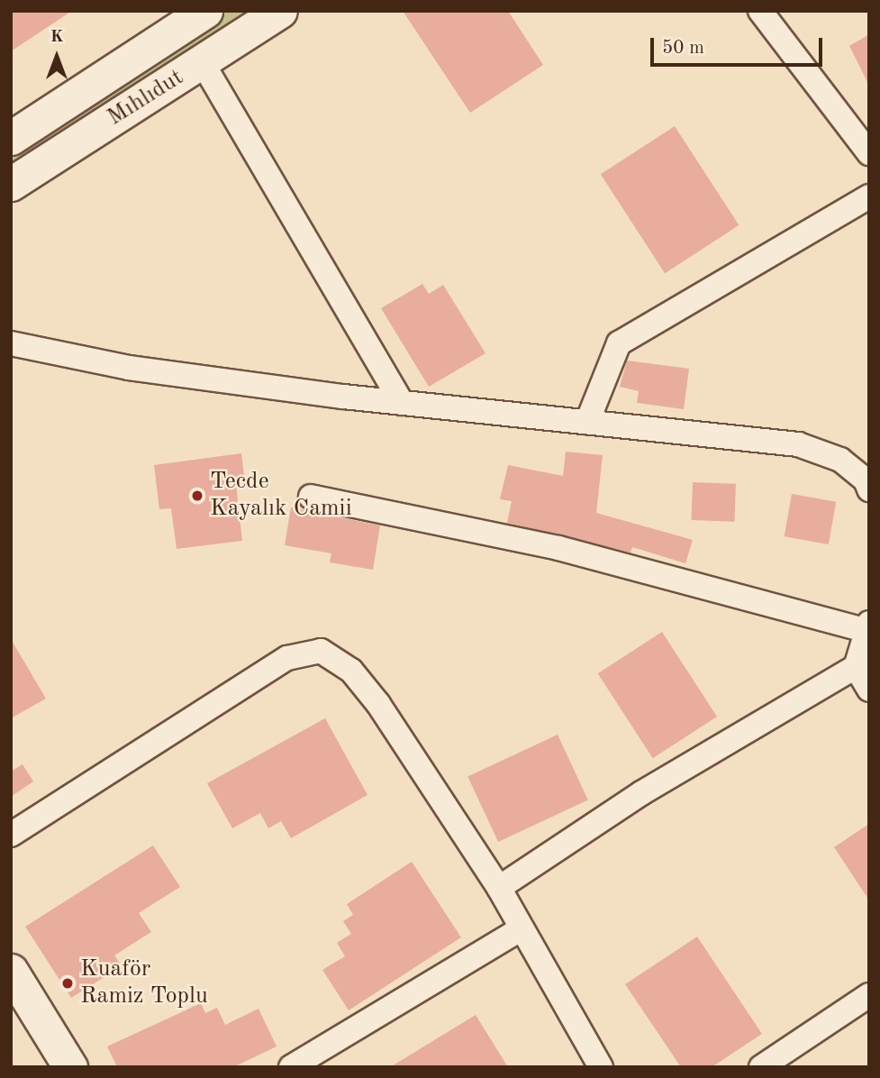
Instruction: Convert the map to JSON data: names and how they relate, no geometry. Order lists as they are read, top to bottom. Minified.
{"streets":{"main road":["Mıhlıdut"]},"places":["Tecde Kayalık Camii","Kuaför Ramiz Toplu"],"scale_bar":"50 m","north":"top"}
